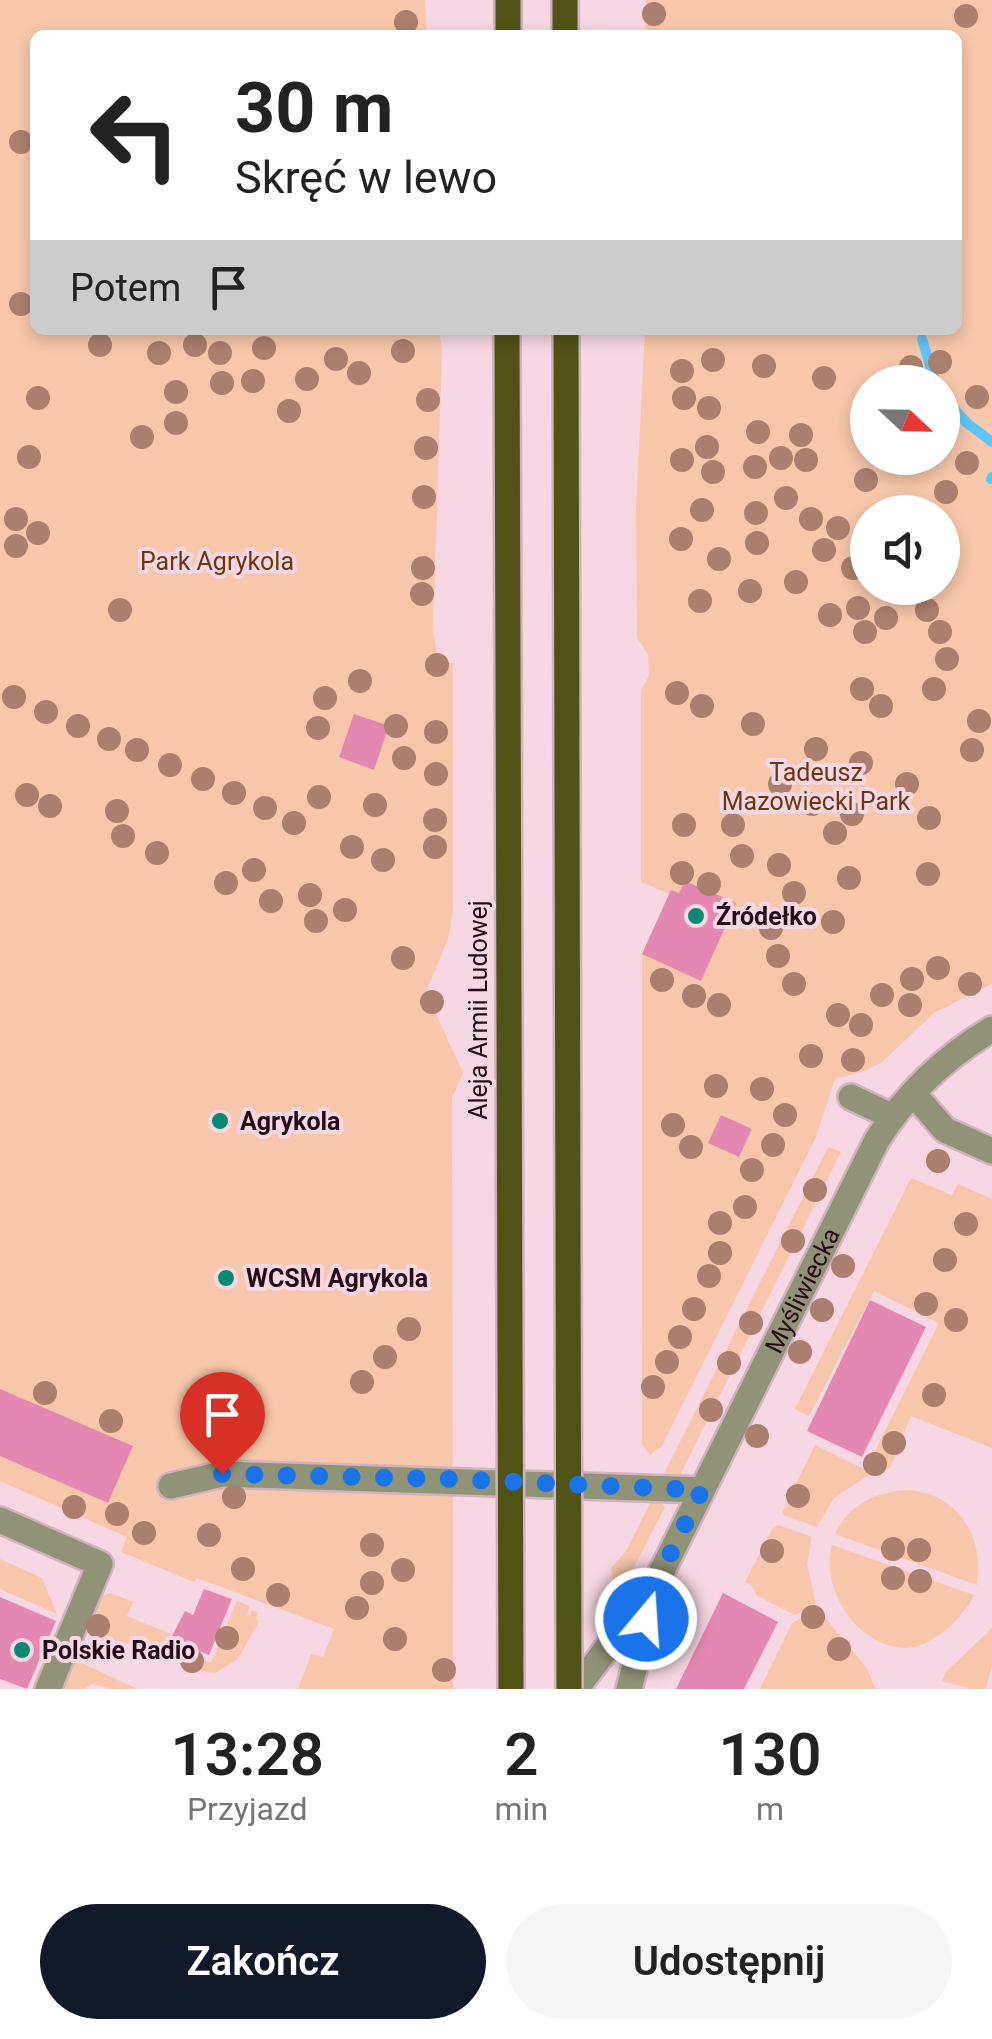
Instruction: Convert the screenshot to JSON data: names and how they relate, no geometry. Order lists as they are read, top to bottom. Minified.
{"streets":{"main road":["Aleja Armii Ludowej"],"street":["Myśliwiecka"]},"parks":["Park Agrykola","Tadeusz Mazowiecki Park"],"places":["Źródełko","Agrykola","WCSM Agrykola","Polskie Radio"],"north":"right","page":{"turn":["30 m","Skręć w lewo"],"then":"Potem","eta":["13:28","Przyjazd","2","min","130","m"],"buttons":["Zakończ","Udostępnij"]}}
